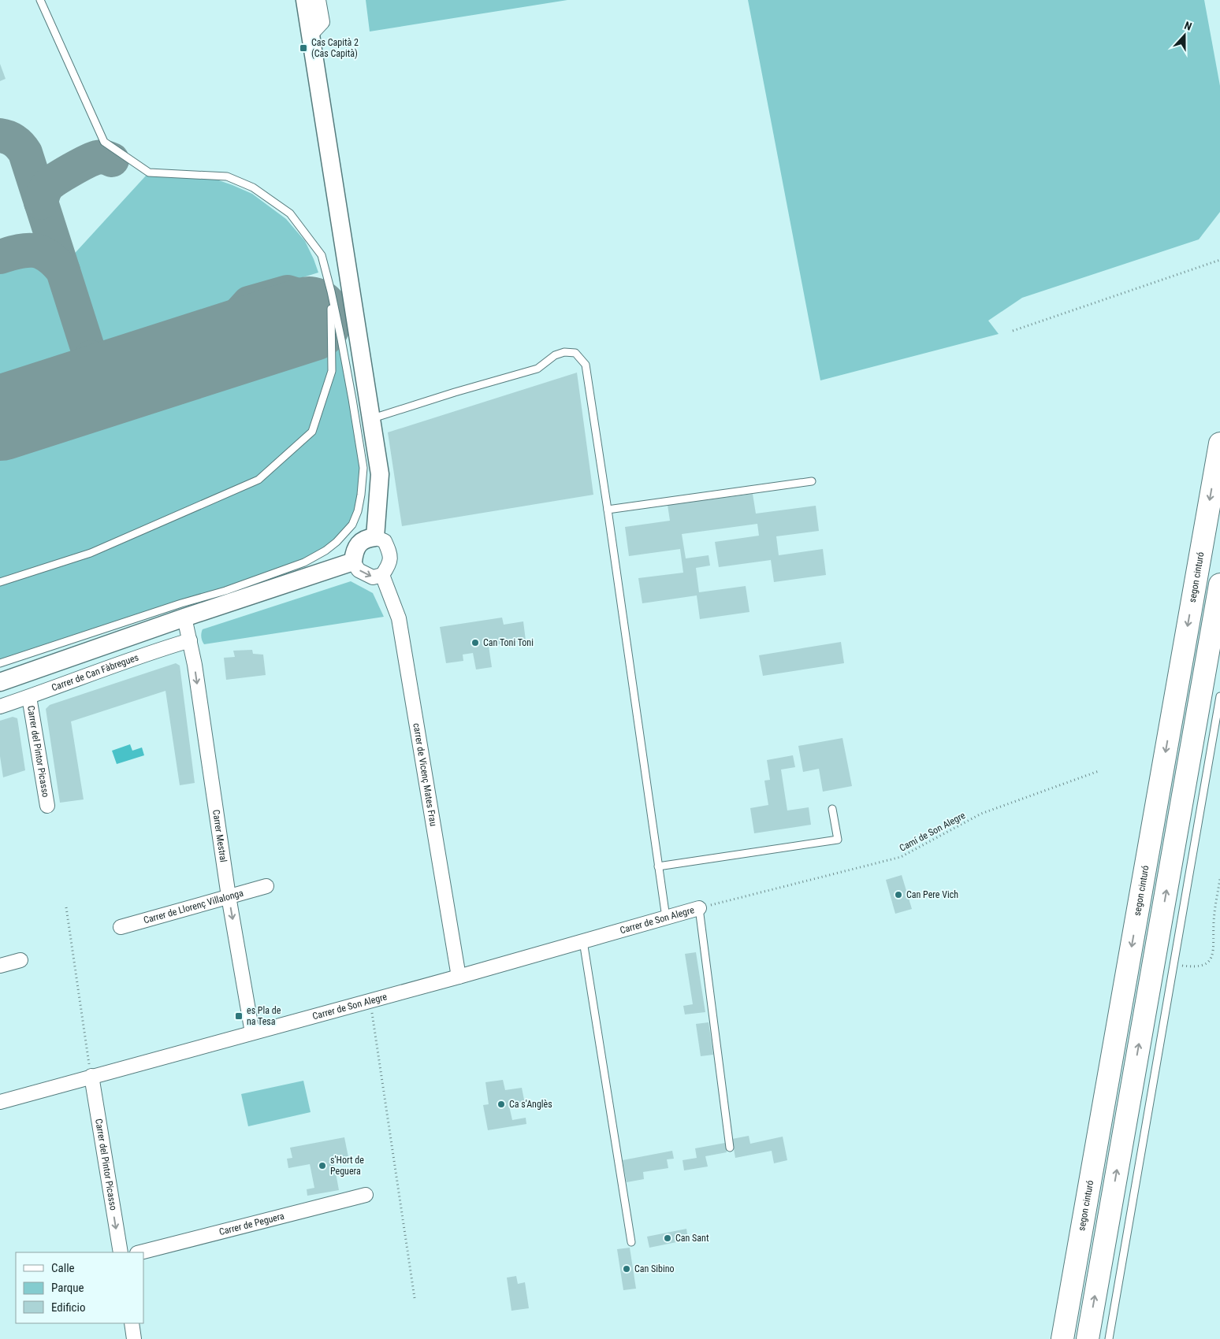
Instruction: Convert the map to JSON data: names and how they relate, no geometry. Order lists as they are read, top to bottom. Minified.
{"streets":{"highway":["segon cinturó"],"street":["Carrer de Can Fàbregues","Carrer del Pintor Picasso","carrer de Vicenç Mates Frau","Carrer Mestral","Carrer de Llorenç Villalonga","Carrer de Son Alegre","Carrer de Peguera"],"path":["Camí de Son Alegre"]},"crossings":[["Carrer de Can Fàbregues","Carrer del Pintor Picasso"],["Carrer de Can Fàbregues","Carrer Mestral"],["Carrer del Pintor Picasso","Carrer de Son Alegre"],["carrer de Vicenç Mates Frau","Carrer de Son Alegre"],["Camí de Son Alegre","Carrer de Son Alegre"],["Carrer Mestral","Carrer de Llorenç Villalonga"],["Carrer Mestral","Carrer de Son Alegre"]],"one_way":["Carrer del Pintor Picasso","Carrer Mestral"],"places":{"transit":["Cas Capità 2 (Cas Capità)","es Pla de na Tesa"],"other":["Can Toni Toni","Can Pere Vich","Ca s'Anglès","s'Hort de Peguera","Can Sant","Can Sibino"]},"legend":["Calle","Parque","Edificio"],"north":"top"}
